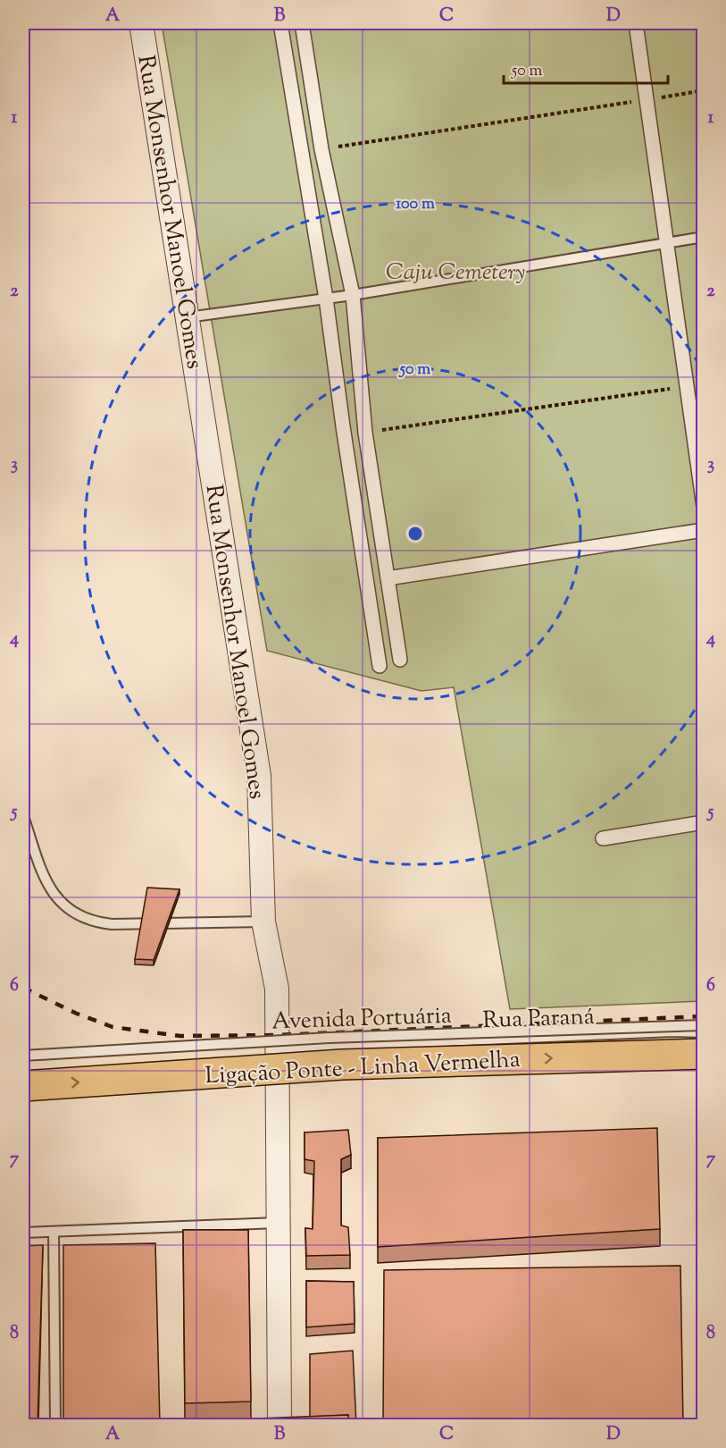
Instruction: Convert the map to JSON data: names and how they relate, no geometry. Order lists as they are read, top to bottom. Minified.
{"streets":{"highway":["Ligação Ponte - Linha Vermelha"],"street":["Rua Monsenhor Manoel Gomes"],"lane":["Avenida Portuária","Rua Paraná"]},"crossings":[["Rua Monsenhor Manoel Gomes","Rua Paraná"]],"one_way":["Ligação Ponte - Linha Vermelha"],"parks":["Caju Cemetery"],"scale_bar":"50 m","grid":{"columns":["A","B","C","D"],"rows":["1","2","3","4","5","6","7","8"]},"rings":["100 m","50 m"]}
